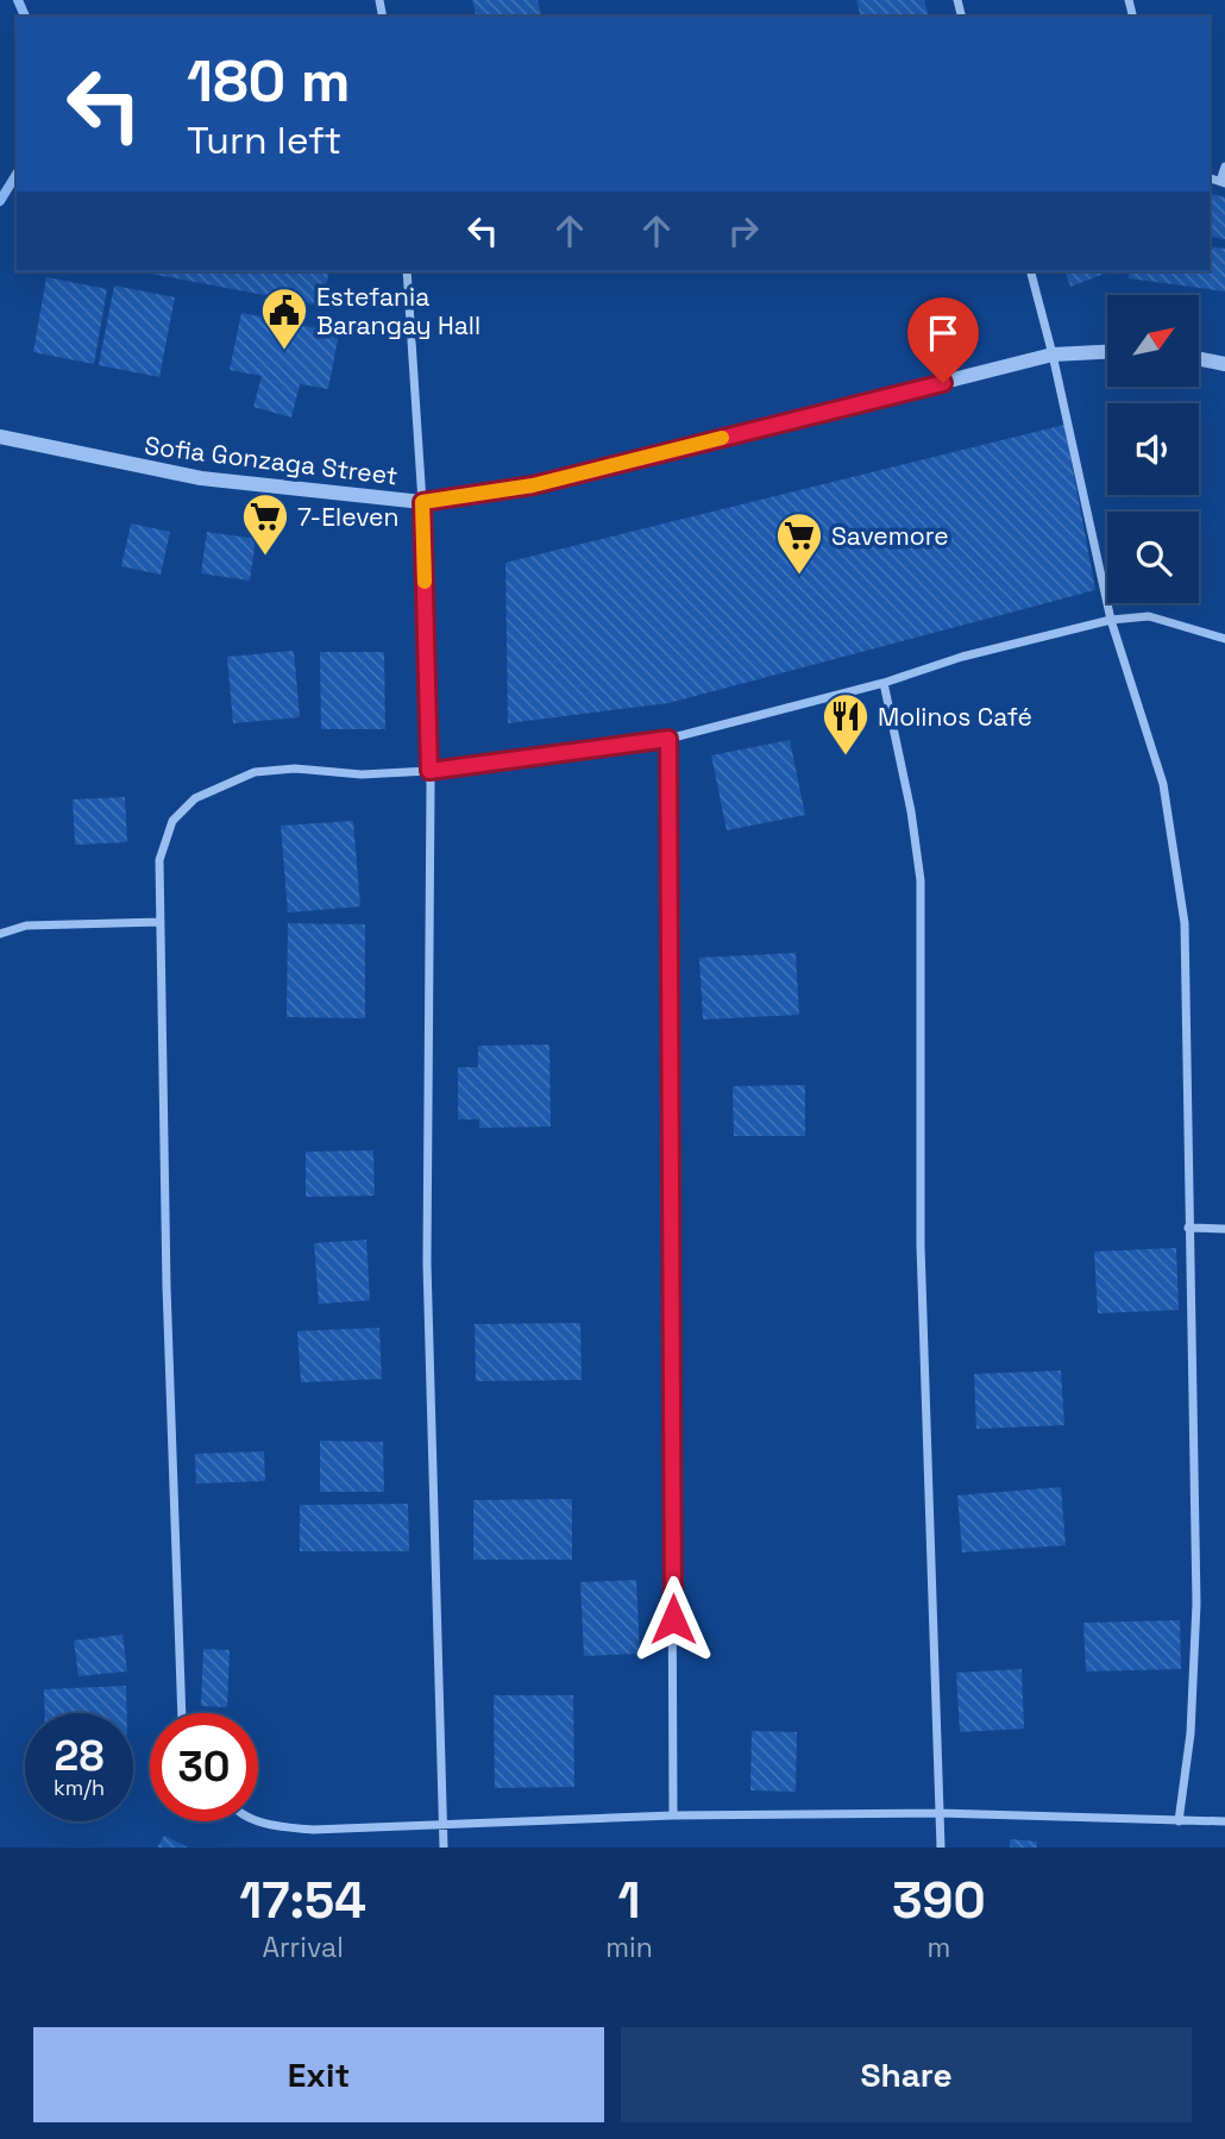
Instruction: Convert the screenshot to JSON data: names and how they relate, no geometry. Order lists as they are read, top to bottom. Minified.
{"streets":{"street":["Sofia Gonzaga Street"]},"places":{"public building":["Estefania Barangay Hall"],"supermarket":["7-Eleven","Savemore"],"restaurant":["Molinos Café"]},"north":"top right","page":{"turn":["180 m","Turn left"],"speed":"28 km/h","limit":"30","eta":["17:54","Arrival","1","min","390","m"],"buttons":["Exit","Share"]}}
